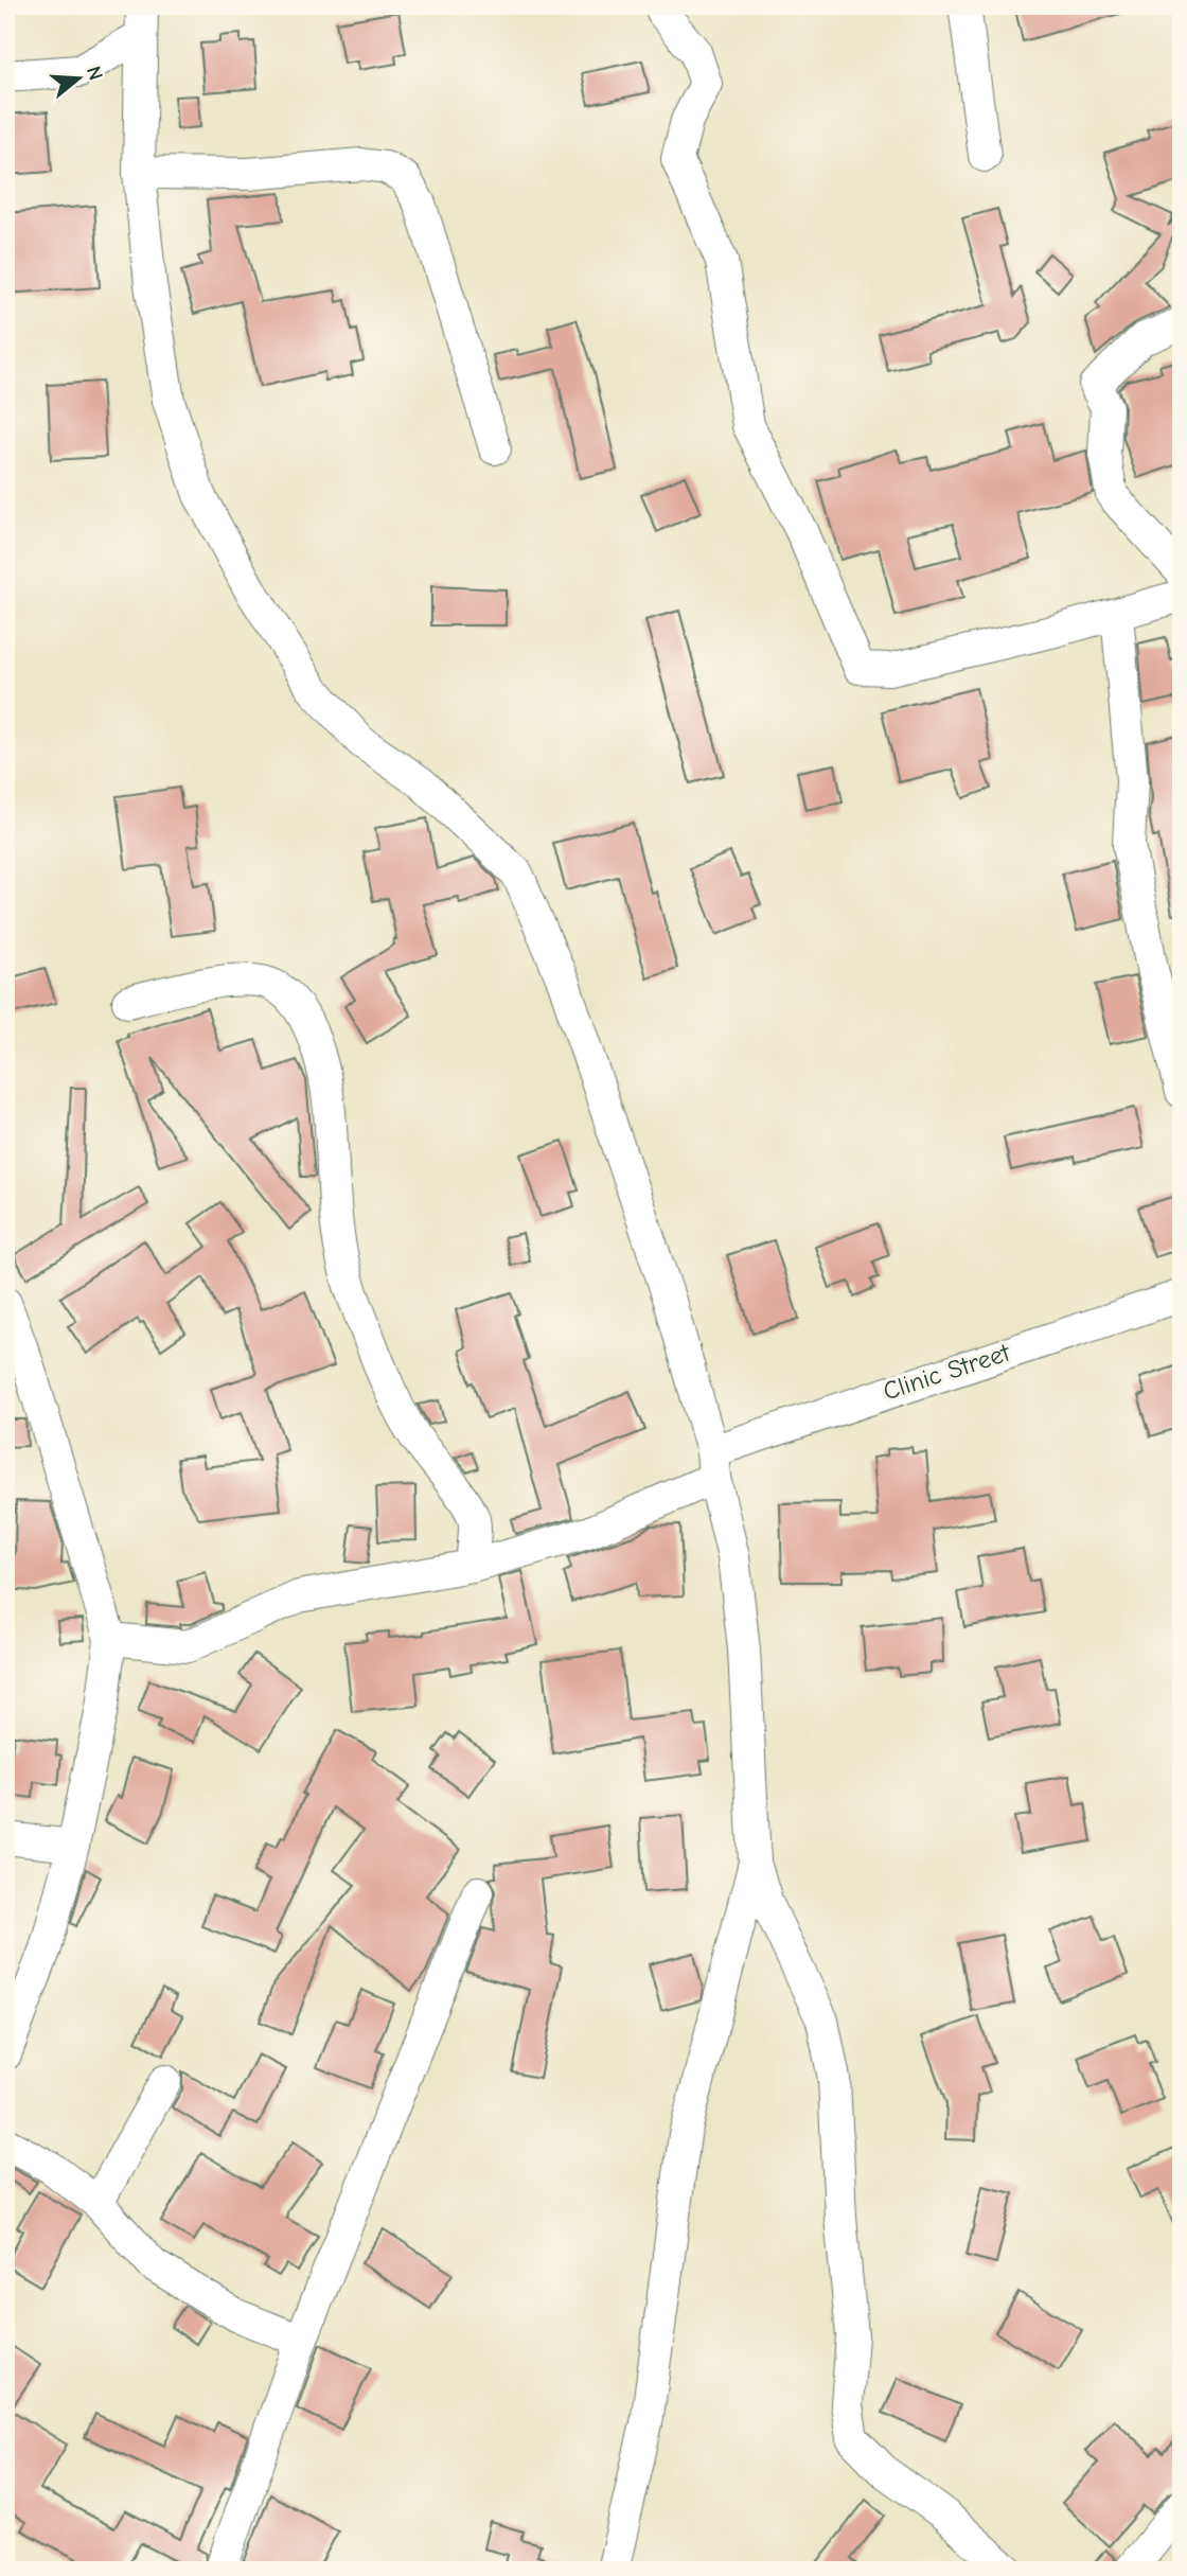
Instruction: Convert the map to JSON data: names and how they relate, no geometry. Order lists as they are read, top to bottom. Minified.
{"streets":{"street":["Clinic Street"]},"north":"right"}
